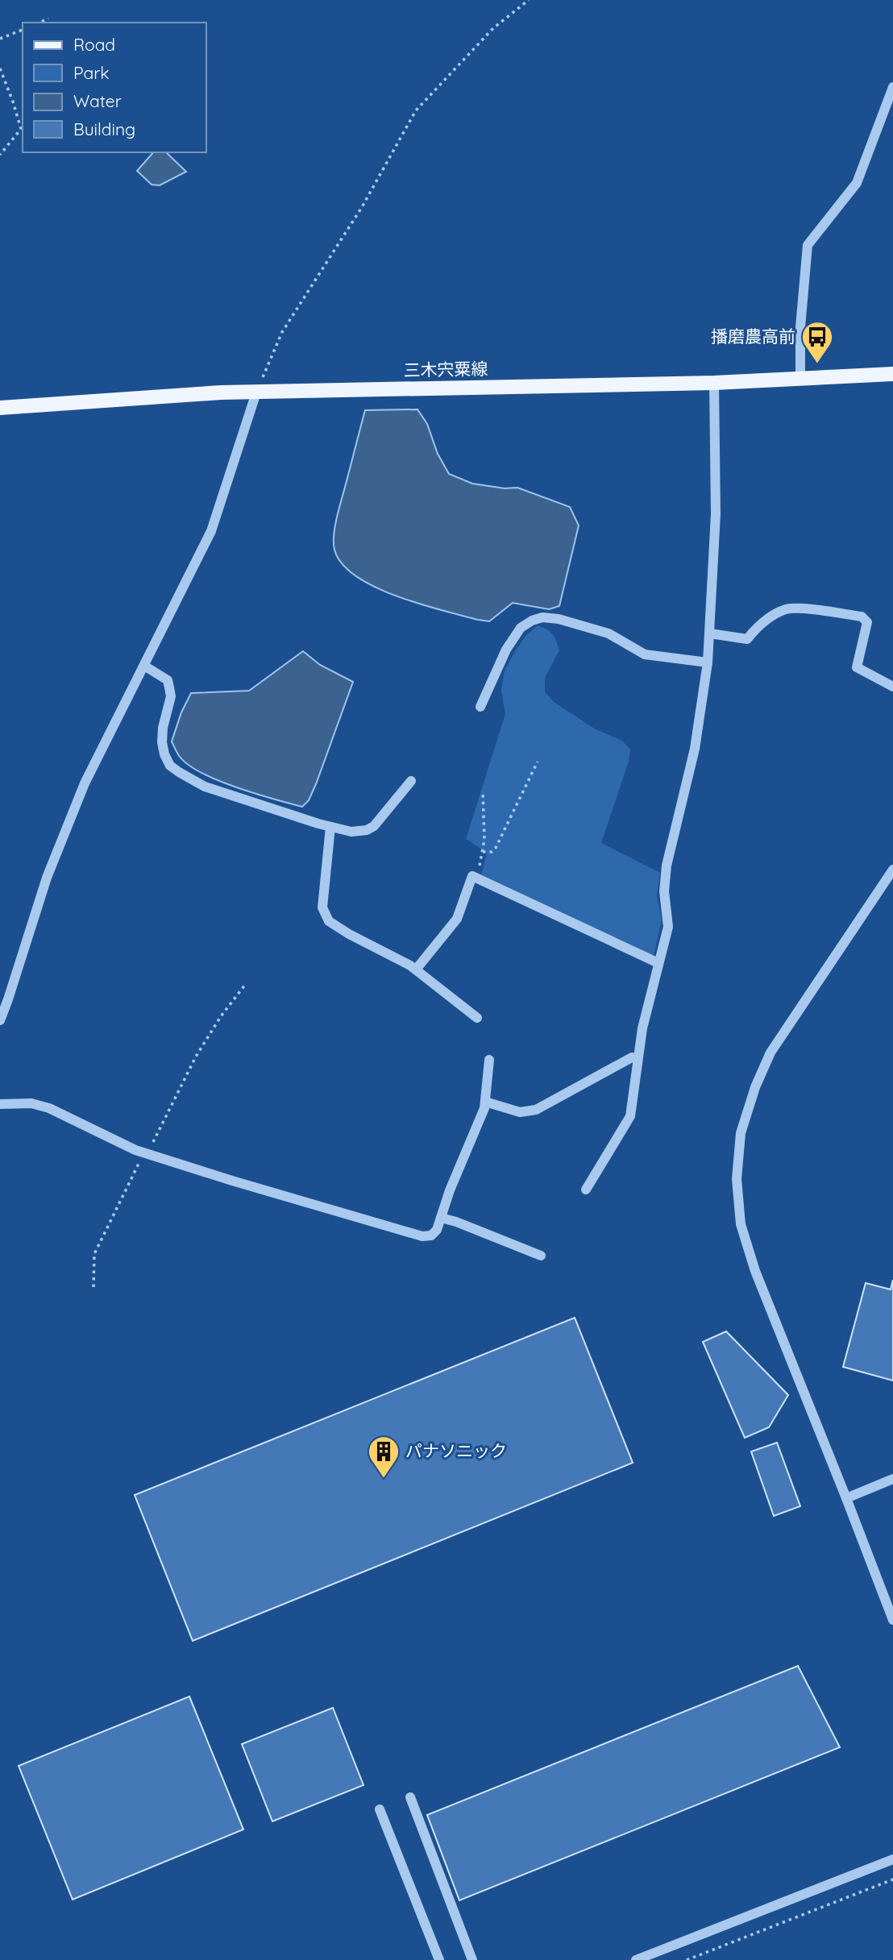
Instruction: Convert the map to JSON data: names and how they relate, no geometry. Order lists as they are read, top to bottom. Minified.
{"streets":{"main road":["三木宍粟線"]},"places":{"bus stop":["播磨農高前"],"building":["パナソニック"]},"legend":["Road","Park","Water","Building"]}
